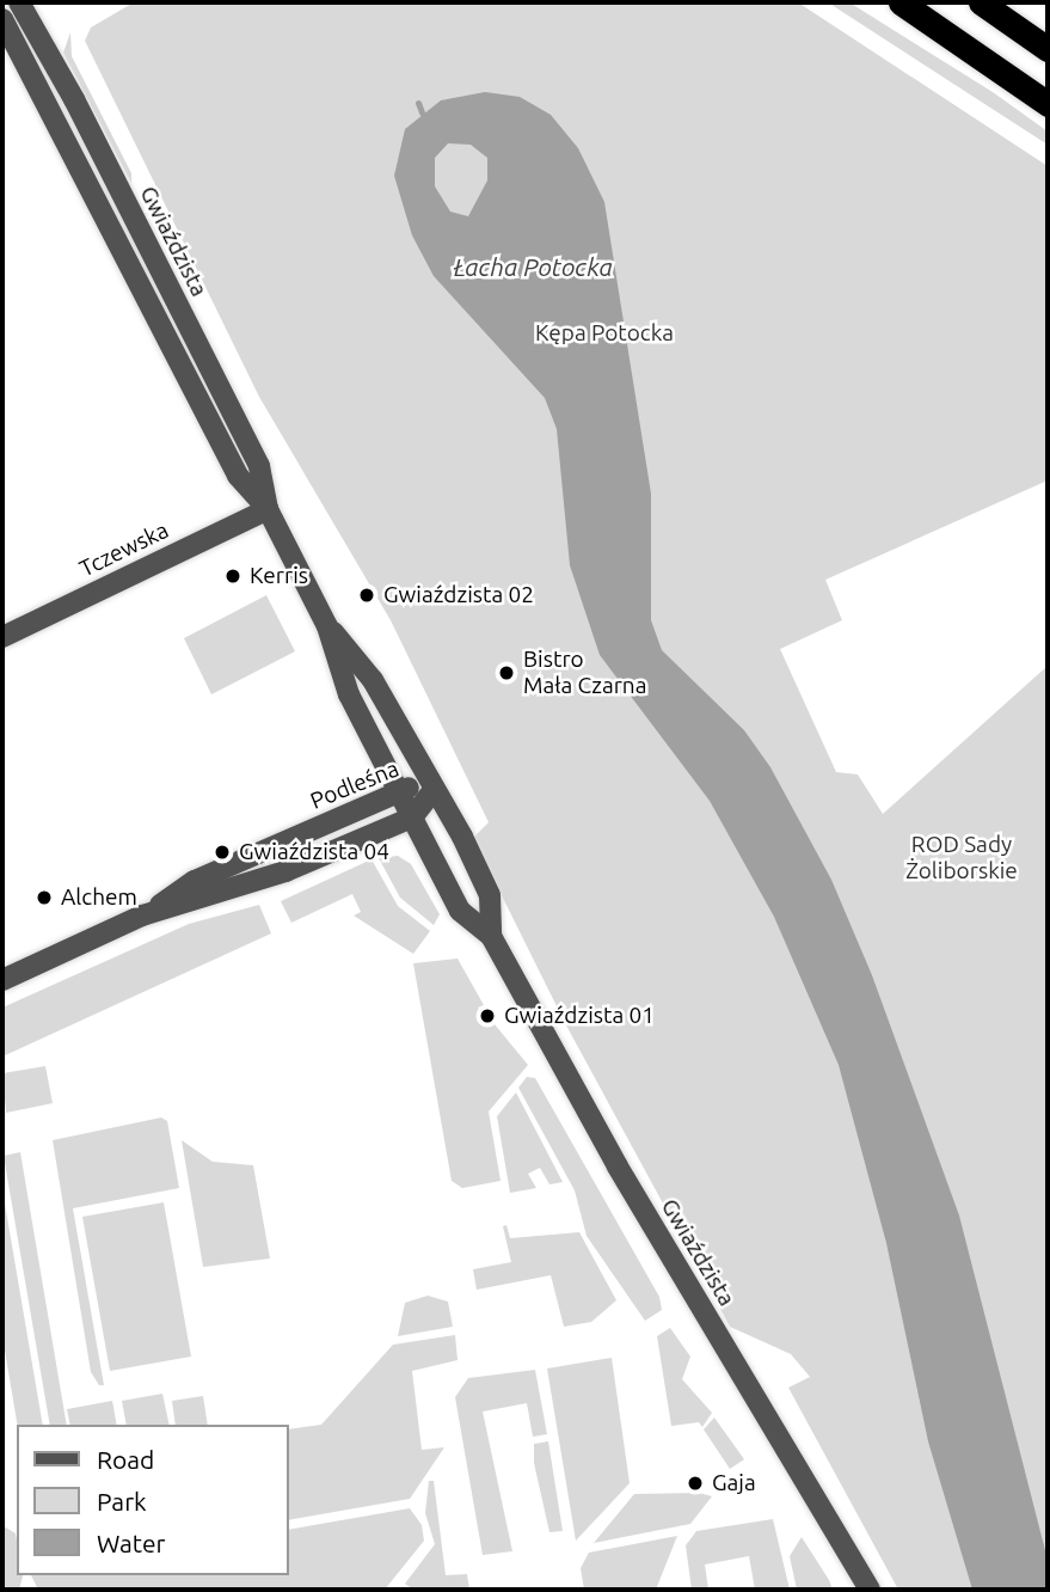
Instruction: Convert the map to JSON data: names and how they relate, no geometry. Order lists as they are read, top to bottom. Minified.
{"streets":{"street":["Gwiaździsta","Tczewska","Podleśna"]},"crossings":[["Gwiaździsta","Tczewska"],["Gwiaździsta","Podleśna"]],"water":["Łacha Potocka"],"parks":["Kępa Potocka","ROD Sady Żoliborskie"],"places":["Kerris","Gwiaździsta 02","Bistro Mała Czarna","Gwiaździsta 04","Alchem","Gwiaździsta 01","Gaja"],"legend":["Road","Park","Water"]}
